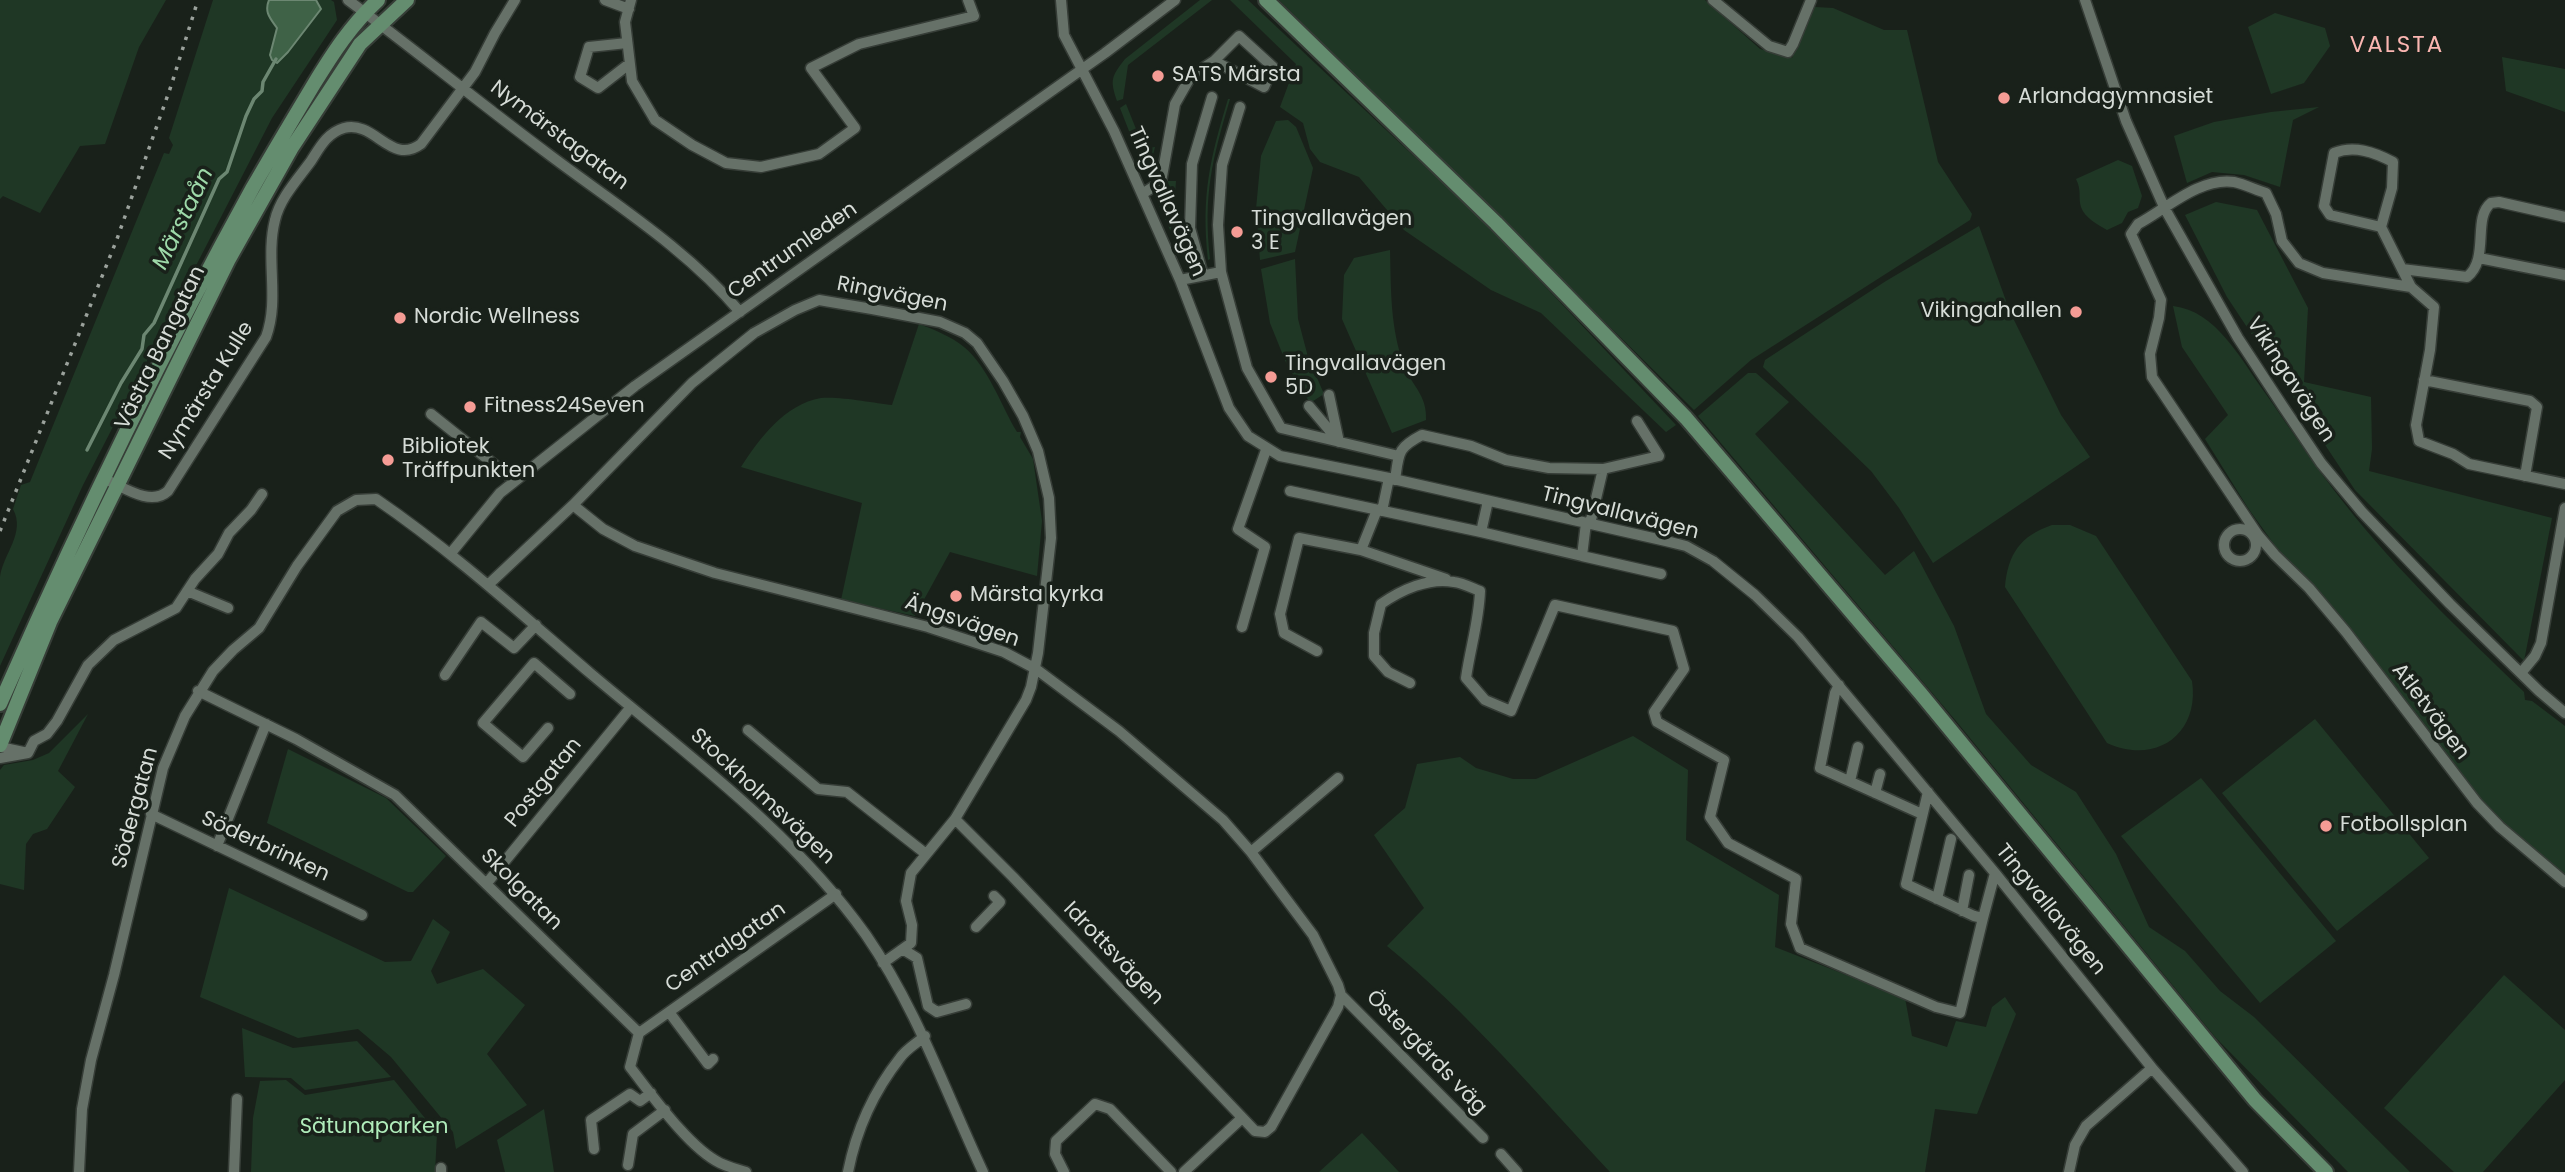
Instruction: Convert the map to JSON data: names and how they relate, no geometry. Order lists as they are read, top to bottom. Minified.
{"streets":{"street":["Nymärstagatan","Tingvallavägen","Centrumleden","Ringvägen","Västra Bangatan","Vikingavägen","Nymärsta Kulle","Ängsvägen","Atletvägen","Postgatan","Stockholmsvägen","Södergatan","Söderbrinken","Skolgatan","Centralgatan","Idrottsvägen","Östergårds väg"]},"crossings":[["Nymärstagatan","Centrumleden"],["Nymärstagatan","Västra Bangatan"],["Nymärstagatan","Nymärsta Kulle"],["Tingvallavägen","Centrumleden"],["Centrumleden","Stockholmsvägen"],["Centrumleden","Södergatan"],["Ringvägen","Ängsvägen"],["Ringvägen","Stockholmsvägen"],["Ringvägen","Idrottsvägen"],["Västra Bangatan","Nymärsta Kulle"],["Vikingavägen","Atletvägen"],["Ängsvägen","Östergårds väg"],["Postgatan","Stockholmsvägen"],["Postgatan","Skolgatan"],["Stockholmsvägen","Södergatan"],["Stockholmsvägen","Centralgatan"],["Södergatan","Söderbrinken"],["Södergatan","Skolgatan"],["Skolgatan","Centralgatan"]],"districts":["VALSTA"],"water":["Märstaån"],"parks":["Sätunaparken"],"places":["SATS Märsta","Arlandagymnasiet","Tingvallavägen 3 E","Vikingahallen","Nordic Wellness","Tingvallavägen 5D","Fitness24Seven","Bibliotek Träffpunkten","Märsta kyrka","Fotbollsplan"]}
